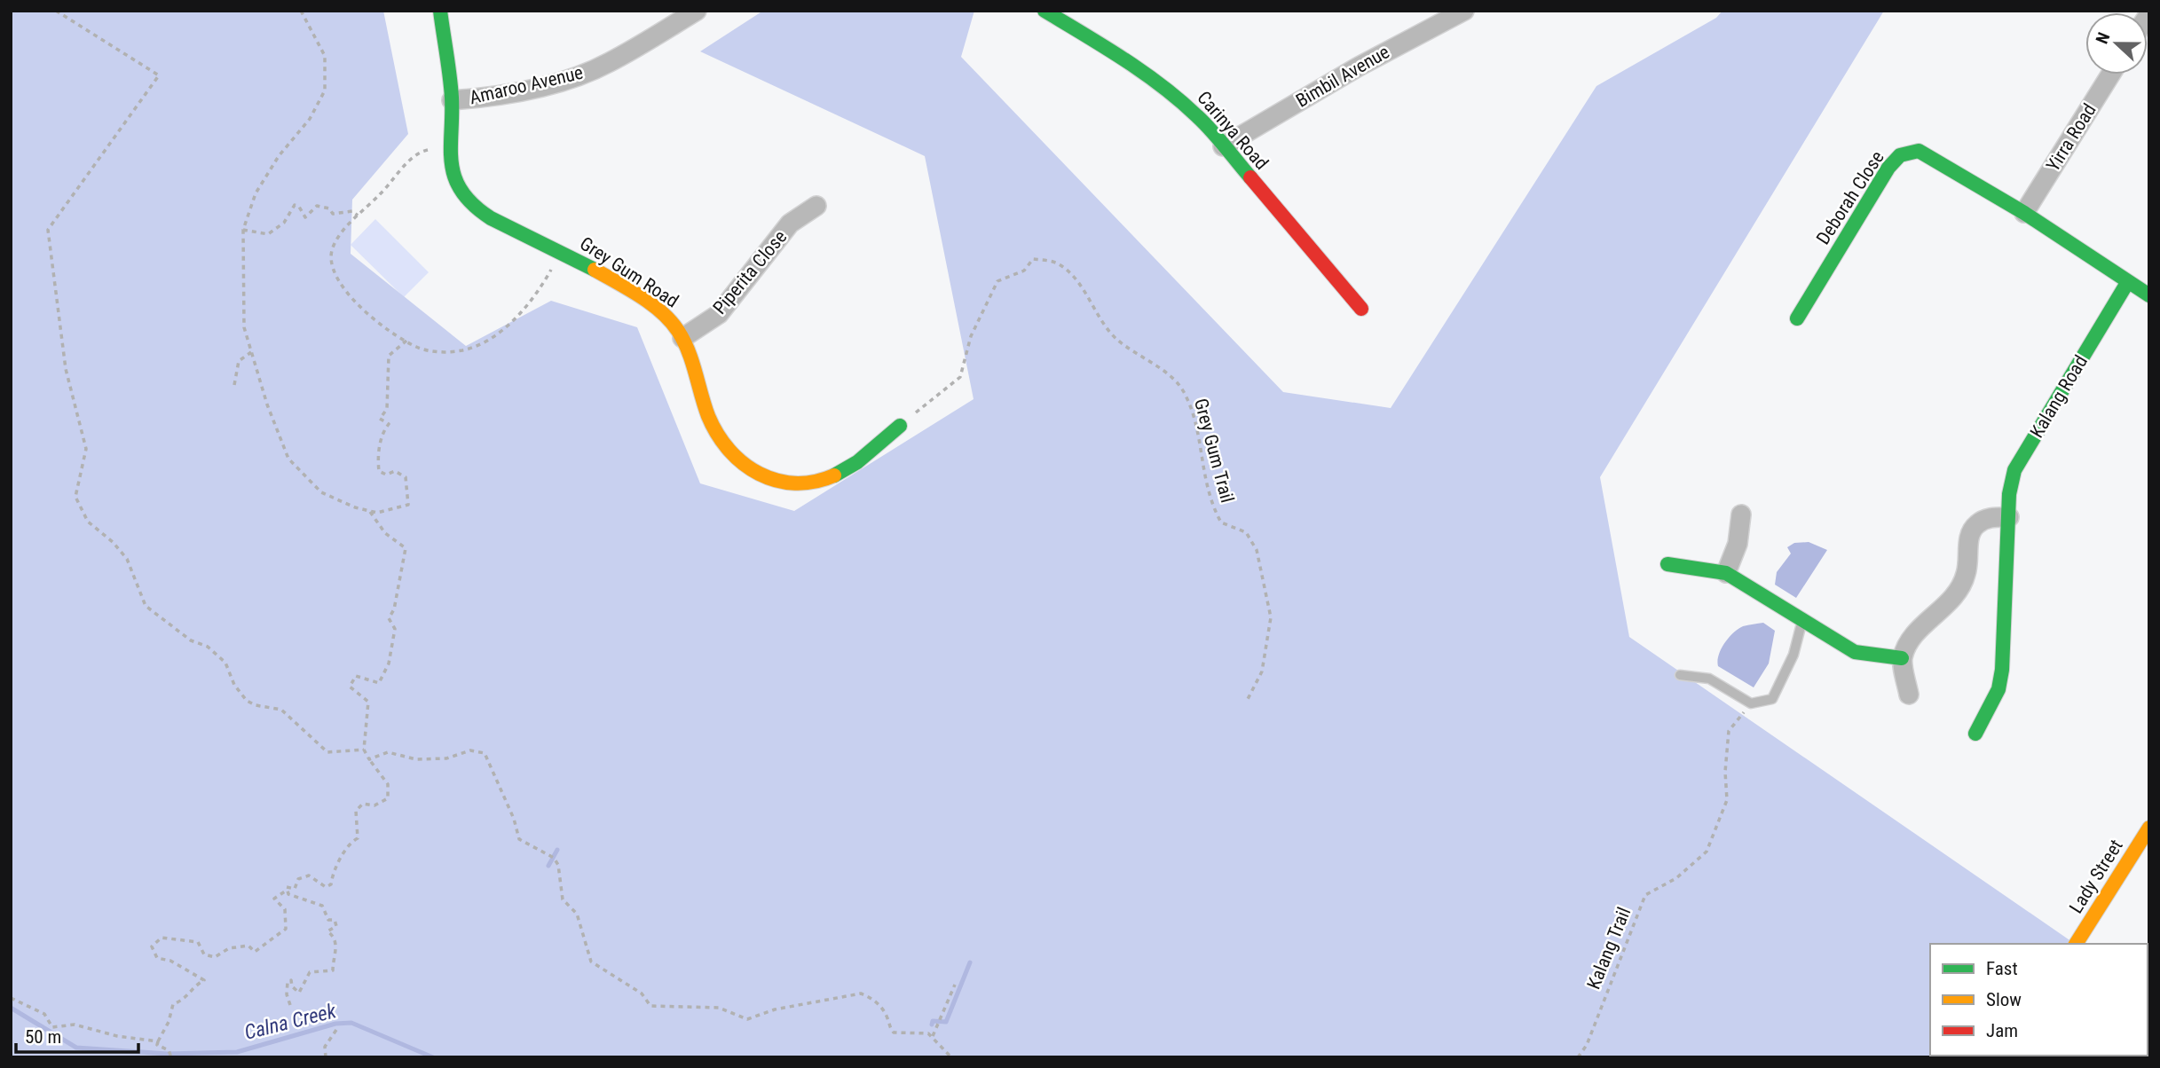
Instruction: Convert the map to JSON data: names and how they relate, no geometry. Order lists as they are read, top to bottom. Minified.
{"streets":{"street":["Bimbil Avenue","Amaroo Avenue","Carinya Road","Yirra Road","Deborah Close","Grey Gum Road","Piperita Close","Kalang Road","Lady Street"],"path":["Grey Gum Trail","Kalang Trail"]},"crossings":[["Bimbil Avenue","Carinya Road"],["Amaroo Avenue","Grey Gum Road"],["Yirra Road","Deborah Close"],["Deborah Close","Kalang Road"],["Grey Gum Road","Piperita Close"],["Grey Gum Road","Grey Gum Trail"]],"water":["Calna Creek"],"legend":["Fast","Slow","Jam"],"scale_bar":"50 m","north":"left"}
